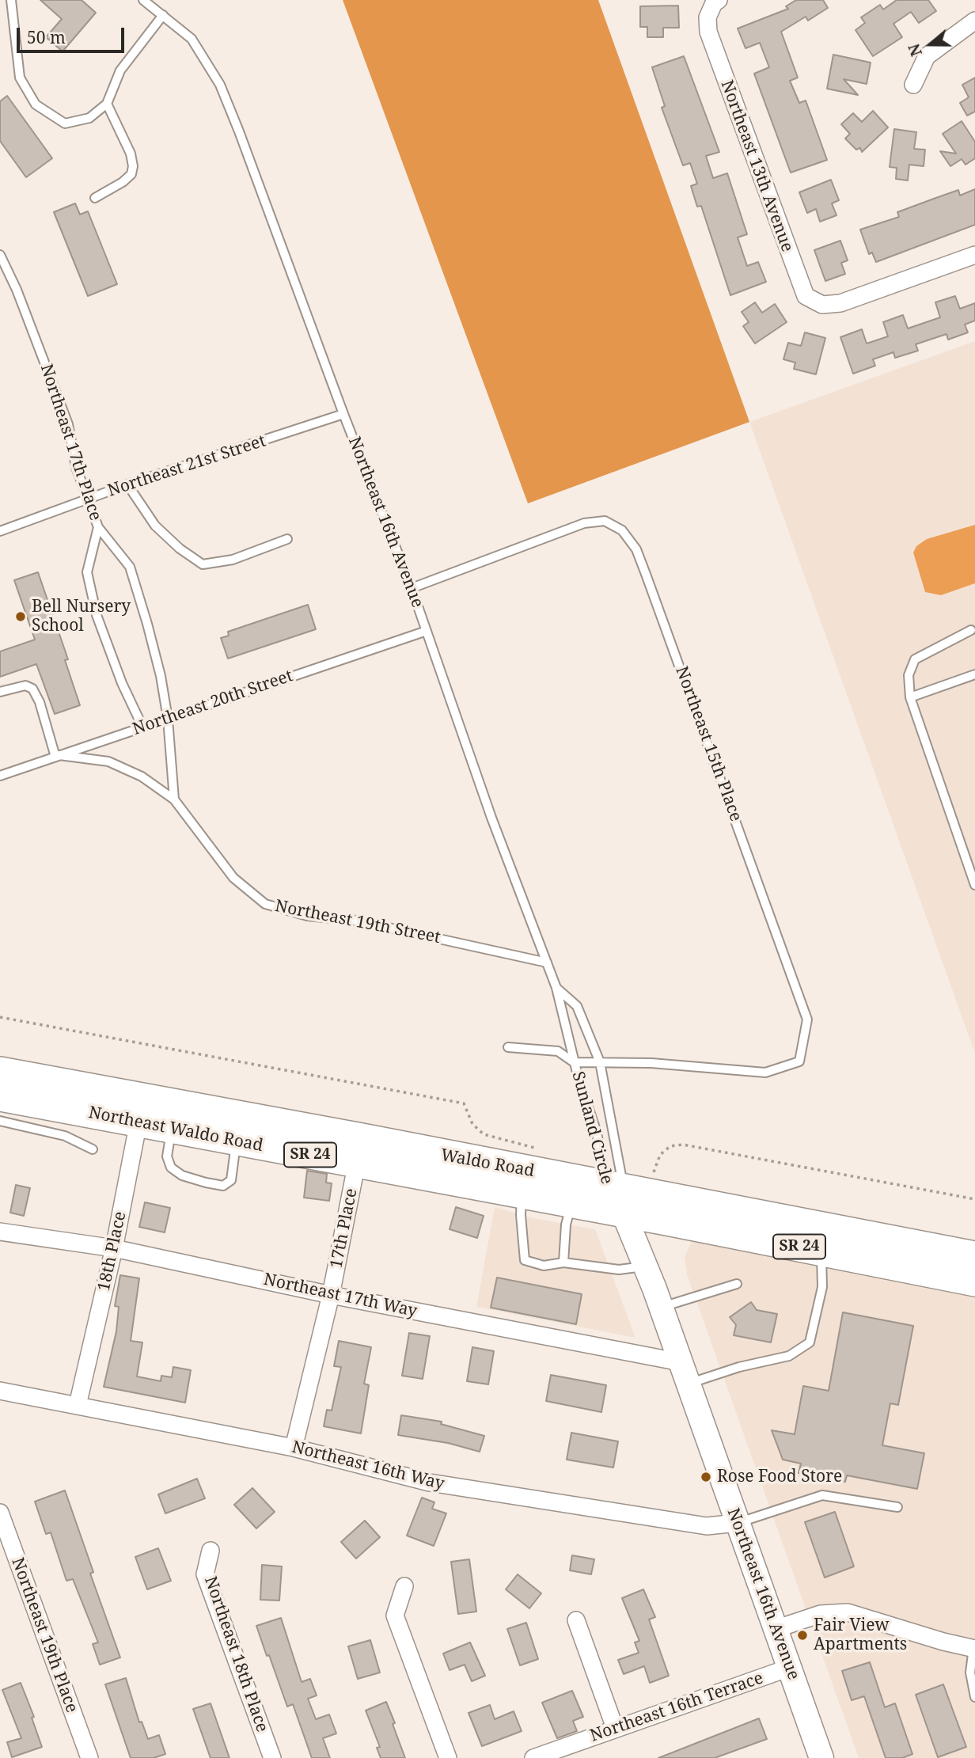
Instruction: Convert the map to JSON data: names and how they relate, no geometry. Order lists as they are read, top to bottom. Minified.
{"streets":{"highway":["Northeast Waldo Road","SR 24","Waldo Road"],"street":["Northeast 13th Avenue","Northeast 16th Avenue","17th Place","18th Place","Northeast 17th Way","Northeast 16th Way","Northeast 19th Place","Northeast 18th Place","Northeast 16th Terrace"],"lane":["Northeast 17th Place","Northeast 21st Street","Northeast 20th Street","Northeast 15th Place","Northeast 19th Street","Sunland Circle"]},"crossings":[["Northeast 17th Place","Northeast 21st Street"],["Northeast 17th Place","Northeast 20th Street"],["Northeast 21st Street","Northeast 16th Avenue"],["Northeast 16th Avenue","Northeast 20th Street"],["Northeast 16th Avenue","Northeast 15th Place"],["Northeast 16th Avenue","Northeast 19th Street"],["Northeast 16th Avenue","Sunland Circle"],["Northeast 16th Avenue","Waldo Road"],["Northeast 16th Avenue","Northeast 17th Way"],["Northeast 16th Avenue","Northeast 16th Way"],["Northeast 16th Avenue","Northeast 16th Terrace"],["Northeast 20th Street","Northeast 19th Street"],["Northeast 15th Place","Sunland Circle"],["Sunland Circle","Waldo Road"],["Northeast Waldo Road","Waldo Road"],["Northeast Waldo Road","17th Place"],["Northeast Waldo Road","18th Place"],["Waldo Road","17th Place"],["Waldo Road","18th Place"],["17th Place","Northeast 17th Way"],["17th Place","Northeast 16th Way"],["18th Place","Northeast 17th Way"],["18th Place","Northeast 16th Way"]],"places":["Bell Nursery School","Rose Food Store","Fair View Apartments"],"scale_bar":"50 m","north":"left"}
